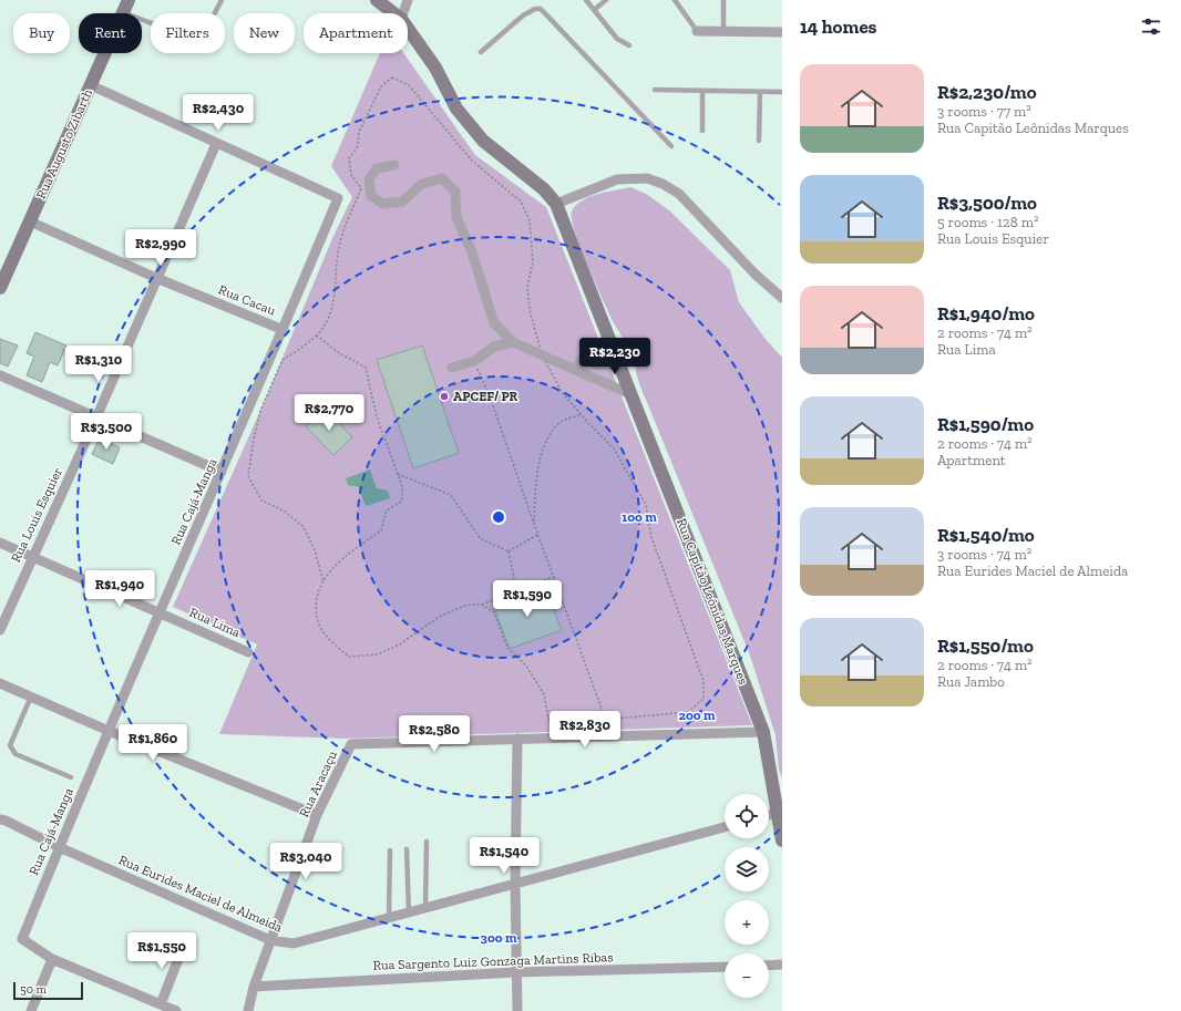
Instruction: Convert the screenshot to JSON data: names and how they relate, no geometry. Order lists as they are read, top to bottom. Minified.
{"streets":{"street":["Rua Augusto Zibarth","Rua Cacau","Rua Cajá-Manga","Rua Louis Esquier","Rua Capitão Leônidas Marques","Rua Lima","Rua Aracaçu","Rua Eurides Maciel de Almeida","Rua Sargento Luiz Gonzaga Martins Ribas"]},"crossings":[["Rua Augusto Zibarth","Rua Cacau"],["Rua Cacau","Rua Cajá-Manga"],["Rua Cacau","Rua Louis Esquier"],["Rua Cajá-Manga","Rua Louis Esquier"],["Rua Cajá-Manga","Rua Lima"],["Rua Cajá-Manga","Rua Eurides Maciel de Almeida"],["Rua Louis Esquier","Rua Lima"],["Rua Aracaçu","Rua Eurides Maciel de Almeida"],["Rua Aracaçu","Rua Sargento Luiz Gonzaga Martins Ribas"]],"places":["APCEF/ PR"],"scale_bar":"50 m","page":{"heading":"14 homes","chip":["Buy","Rent","Filters","New","Apartment"],"list":[{"name":"R$2,230/mo","note":"3 rooms · 77 m² · Rua Capitão Leônidas Marques"},{"name":"R$3,500/mo","note":"5 rooms · 128 m² · Rua Louis Esquier"},{"name":"R$1,940/mo","note":"2 rooms · 74 m² · Rua Lima"},{"name":"R$1,590/mo","note":"2 rooms · 74 m² · Apartment"},{"name":"R$1,540/mo","note":"3 rooms · 74 m² · Rua Eurides Maciel de Almeida"},{"name":"R$1,550/mo","note":"2 rooms · 74 m² · Rua Jambo"}],"price":["R$2,430","R$2,990","R$2,230","R$1,310","R$2,770","R$3,500","R$1,940","R$1,590","R$2,830","R$2,580","R$1,860","R$1,540","R$3,040","R$1,550"],"map_buttons":["+","−"],"scale":"50 m"},"rings":["100 m","200 m","300 m"]}
